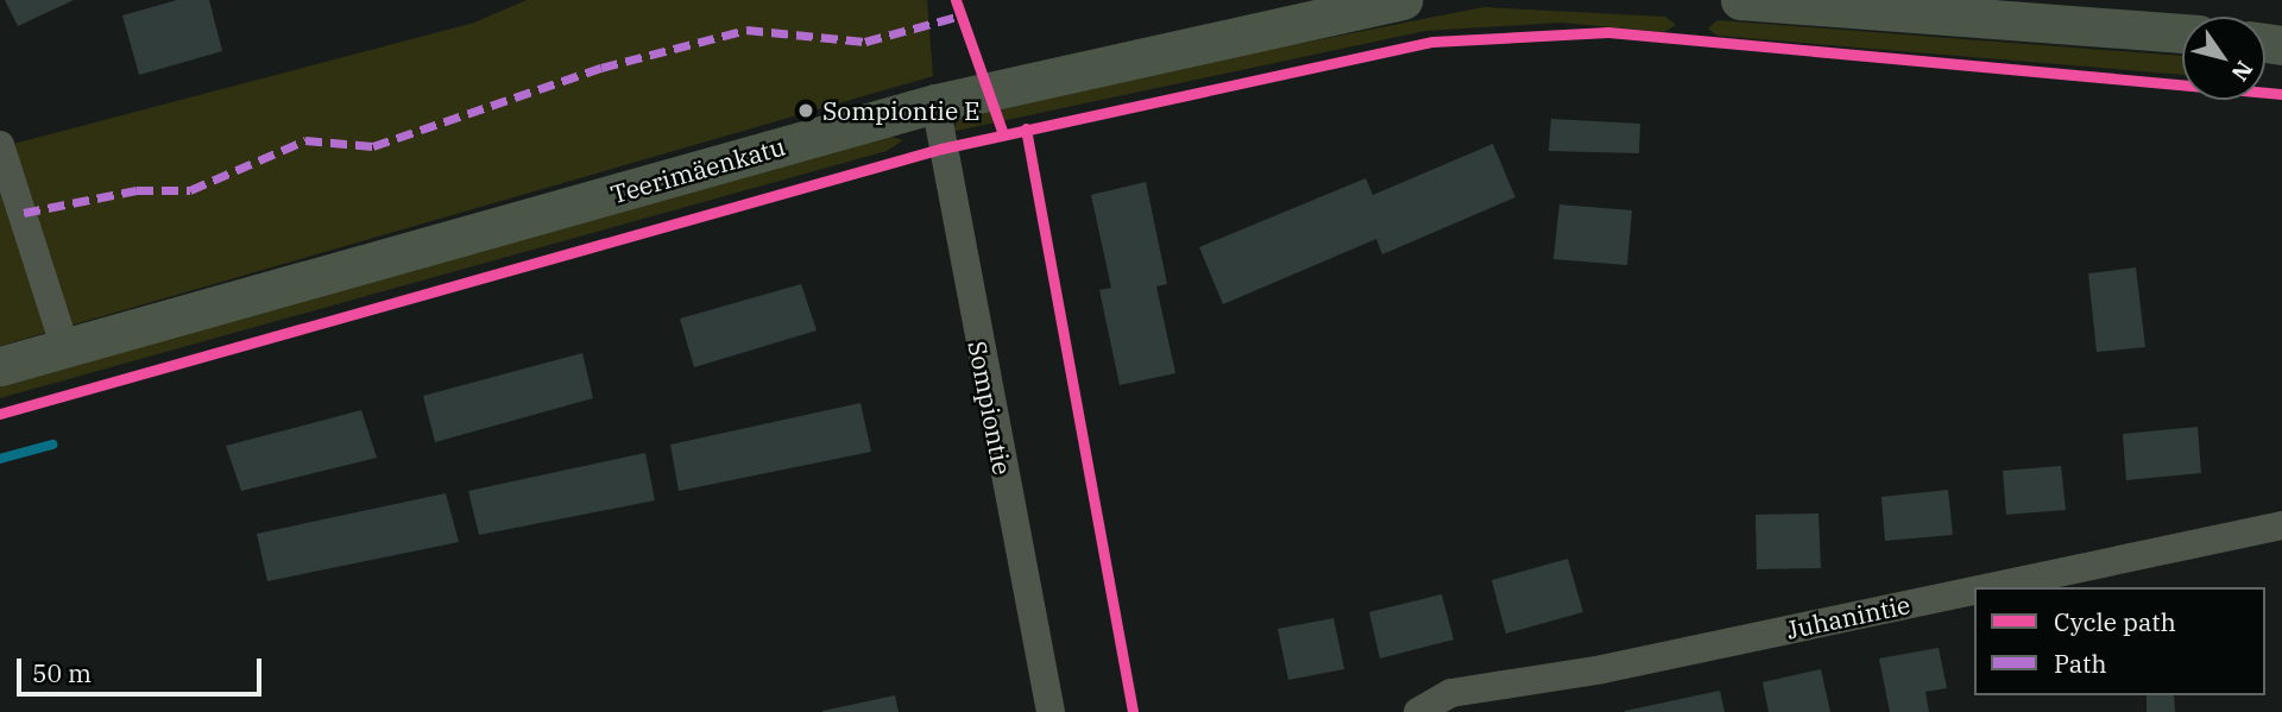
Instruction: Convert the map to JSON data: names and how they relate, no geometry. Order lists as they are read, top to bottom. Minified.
{"streets":{"street":["Teerimäenkatu","Sompiontie","Juhanintie"]},"crossings":[["Teerimäenkatu","Sompiontie"]],"places":["Sompiontie E"],"legend":["Cycle path","Path"],"scale_bar":"50 m","north":"bottom right"}
